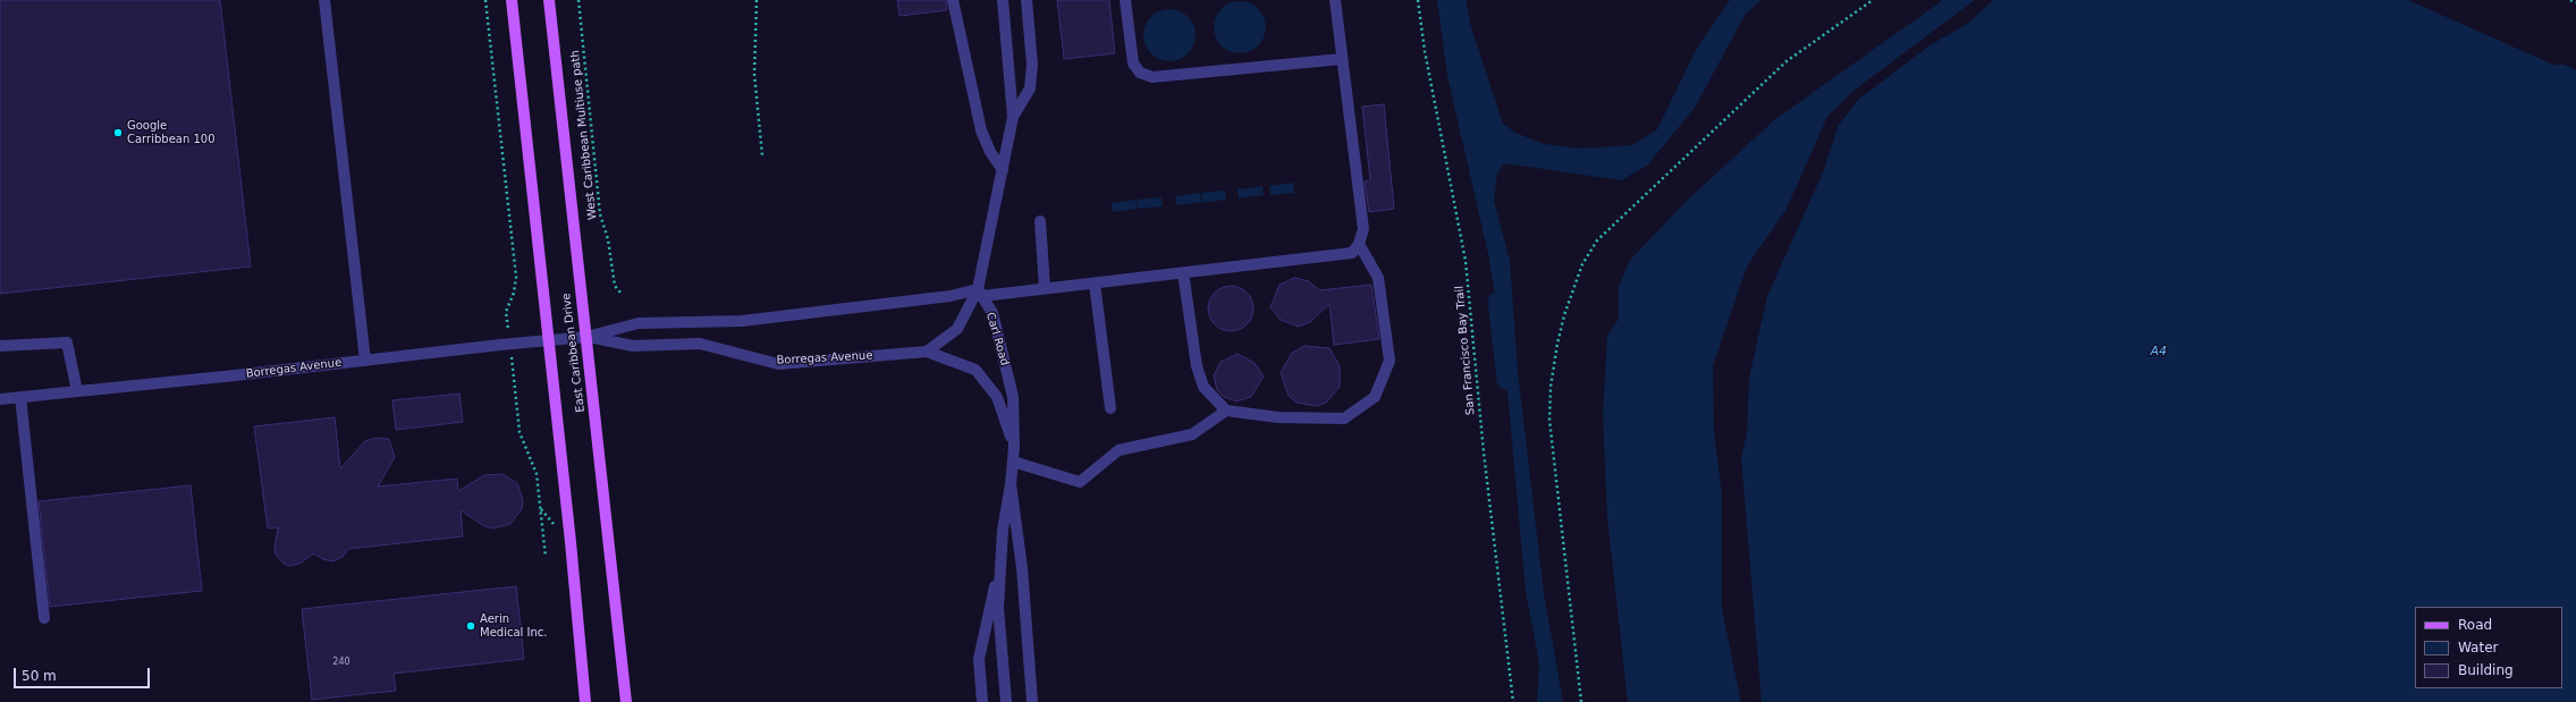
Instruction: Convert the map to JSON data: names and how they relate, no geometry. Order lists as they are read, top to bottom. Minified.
{"streets":{"main road":["East Caribbean Drive"],"street":["Carl Road","Borregas Avenue"],"path":["West Caribbean Multiuse path","San Francisco Bay Trail"]},"crossings":[["Carl Road","Borregas Avenue"],["East Caribbean Drive","Borregas Avenue"]],"water":["A4"],"places":["Google Carribbean 100","Aerin Medical Inc."],"house_numbers":["240"],"legend":["Road","Water","Building"],"scale_bar":"50 m"}
